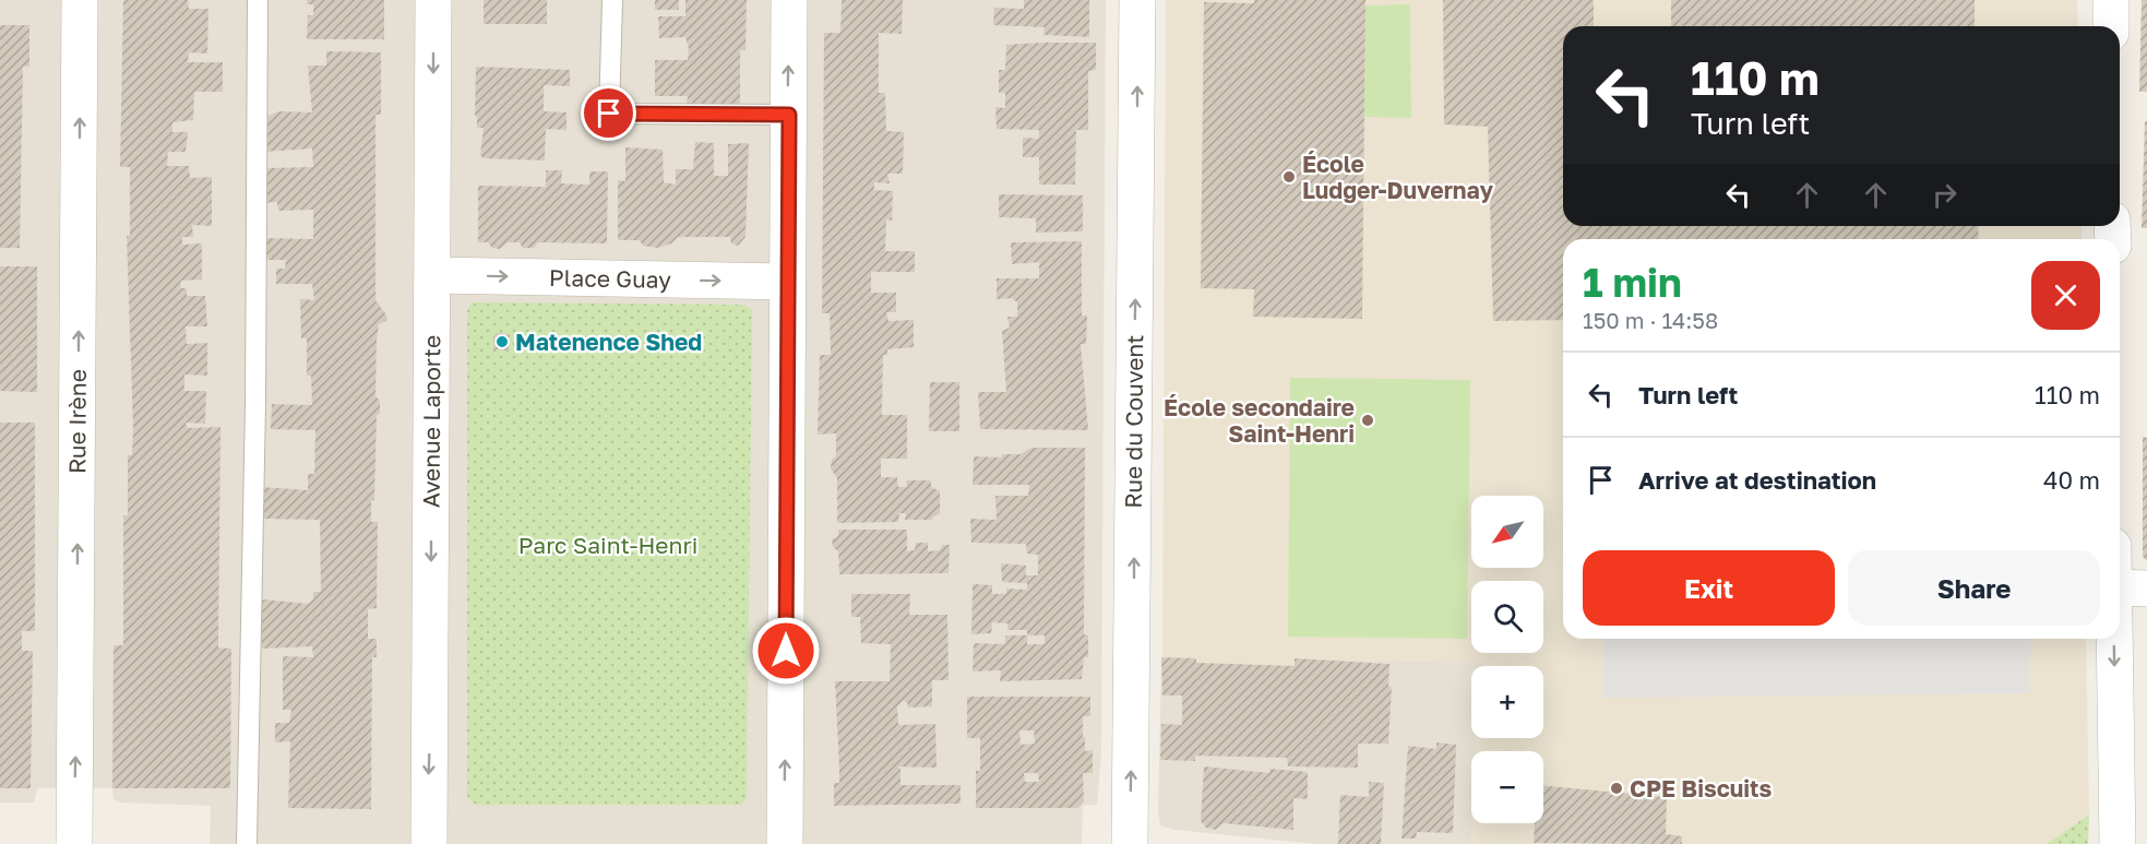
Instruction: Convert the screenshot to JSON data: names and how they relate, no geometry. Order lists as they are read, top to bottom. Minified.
{"streets":{"street":["Place Guay","Rue Irène","Avenue Laporte","Rue du Couvent"]},"crossings":[["Place Guay","Avenue Laporte"]],"one_way":["Place Guay","Rue Irène","Avenue Laporte","Rue du Couvent"],"parks":["Parc Saint-Henri"],"places":["École Ludger-Duvernay","Matenence Shed","École secondaire Saint-Henri","CPE Biscuits"],"north":"bottom left","page":{"turn":["110 m","Turn left"],"heading":["1 min","150 m · 14:58"],"list":[{"name":"Turn left","value":"110 m"},{"name":"Arrive at destination","value":"40 m"}],"map_buttons":["+","−"],"buttons":["Exit","Share"]}}
